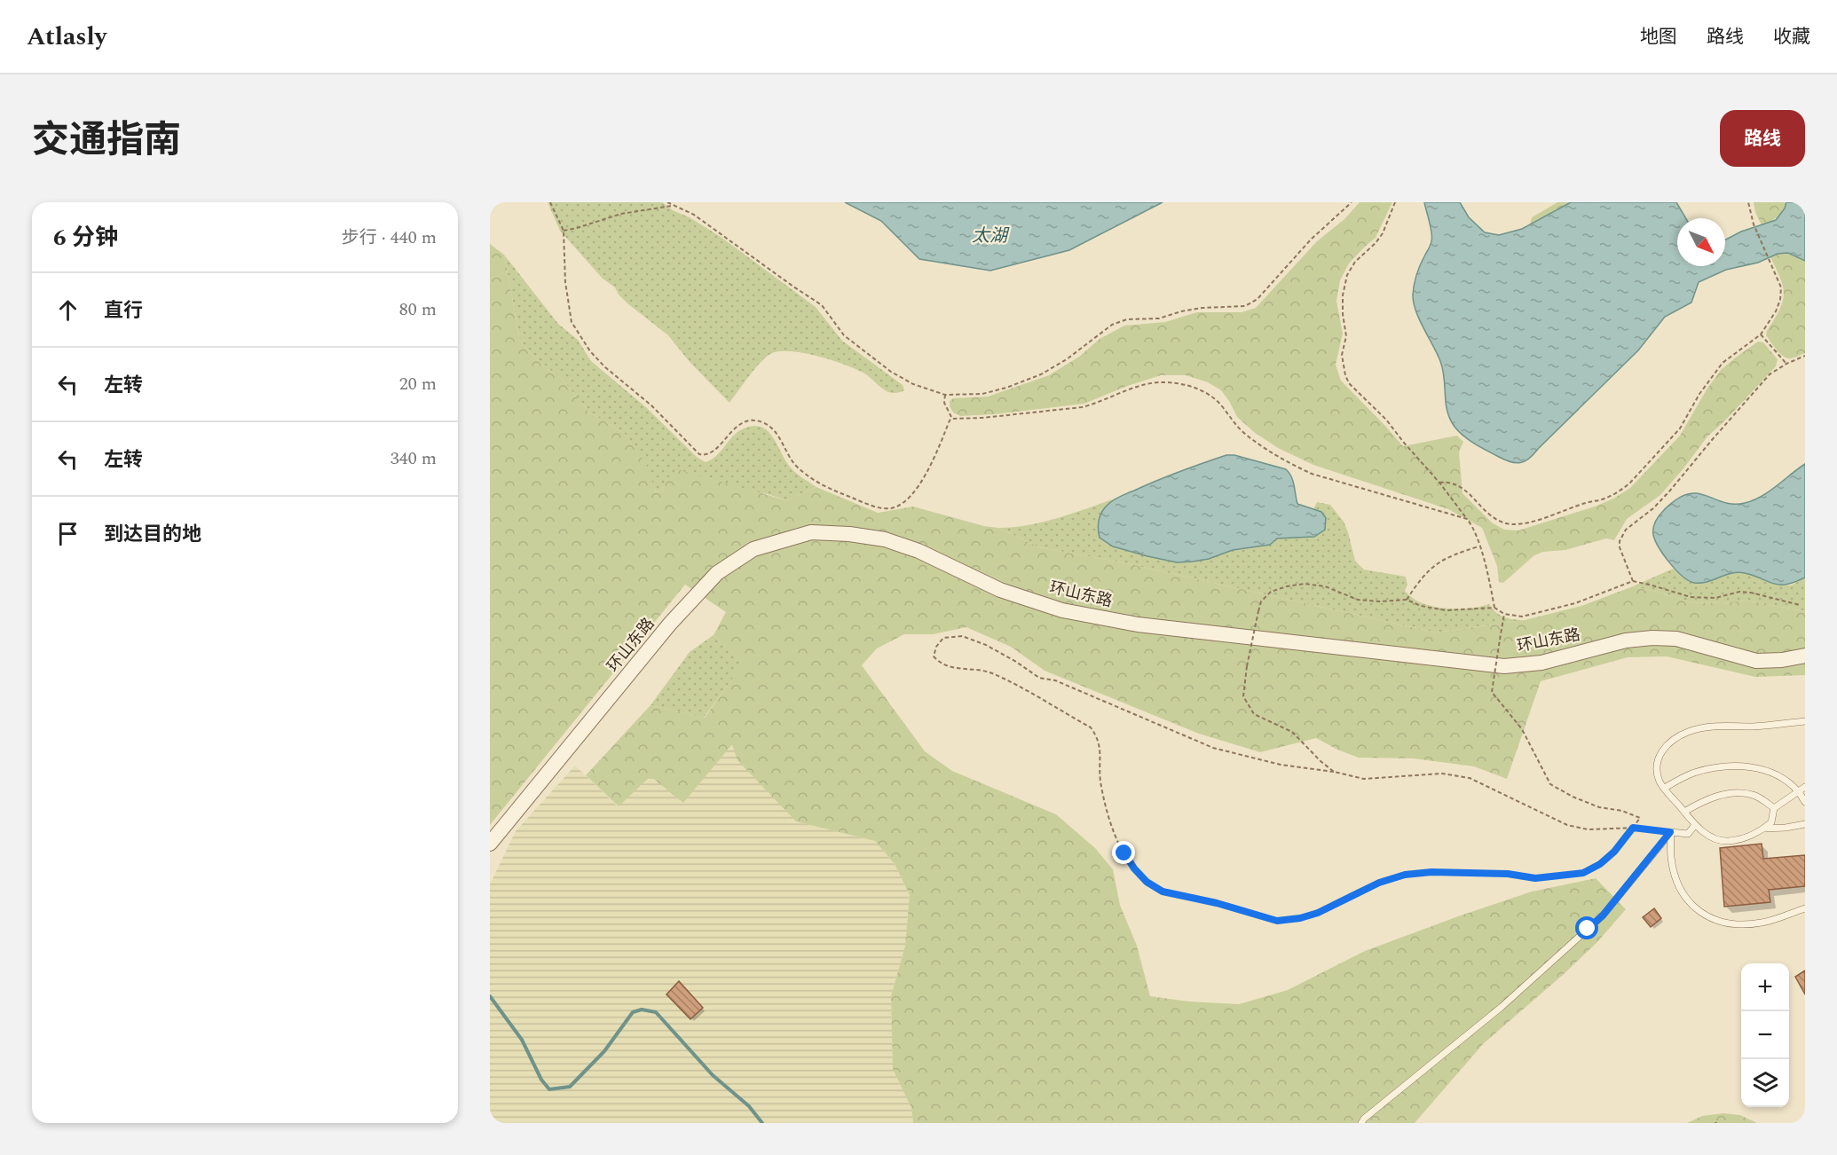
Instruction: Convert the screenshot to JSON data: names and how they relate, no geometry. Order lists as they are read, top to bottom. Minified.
{"streets":{"street":["环山东路"]},"water":["太湖"],"north":"bottom right","page":{"header":"Atlasly","nav":["地图","路线","收藏"],"title":"交通指南","buttons":"路线","heading":["6 分钟","步行 · 440 m"],"list":[["直行","80 m"],["左转","20 m"],["左转","340 m"],"到达目的地"],"map_buttons":["+","−"]}}
